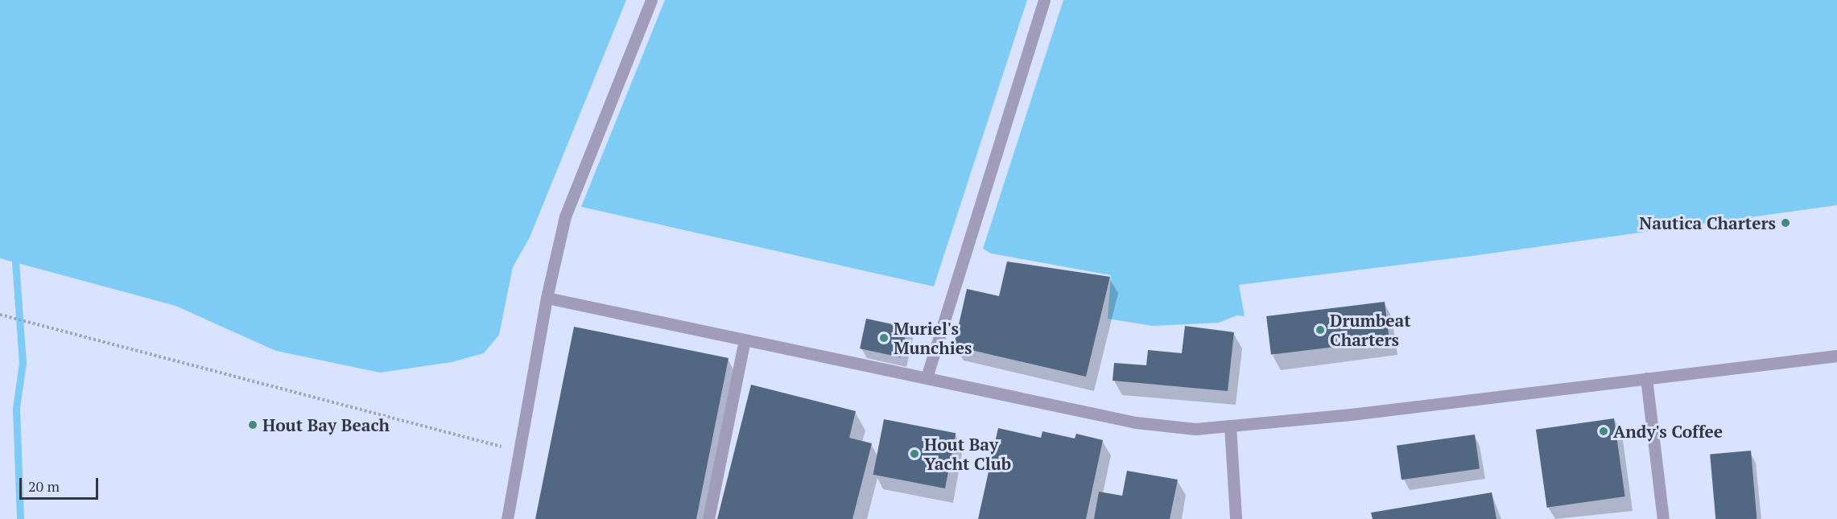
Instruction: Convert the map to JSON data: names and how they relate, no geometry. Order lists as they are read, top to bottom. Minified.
{"places":["Nautica Charters","Drumbeat Charters","Muriel's Munchies","Hout Bay Beach","Andy's Coffee","Hout Bay Yacht Club"],"scale_bar":"20 m"}
